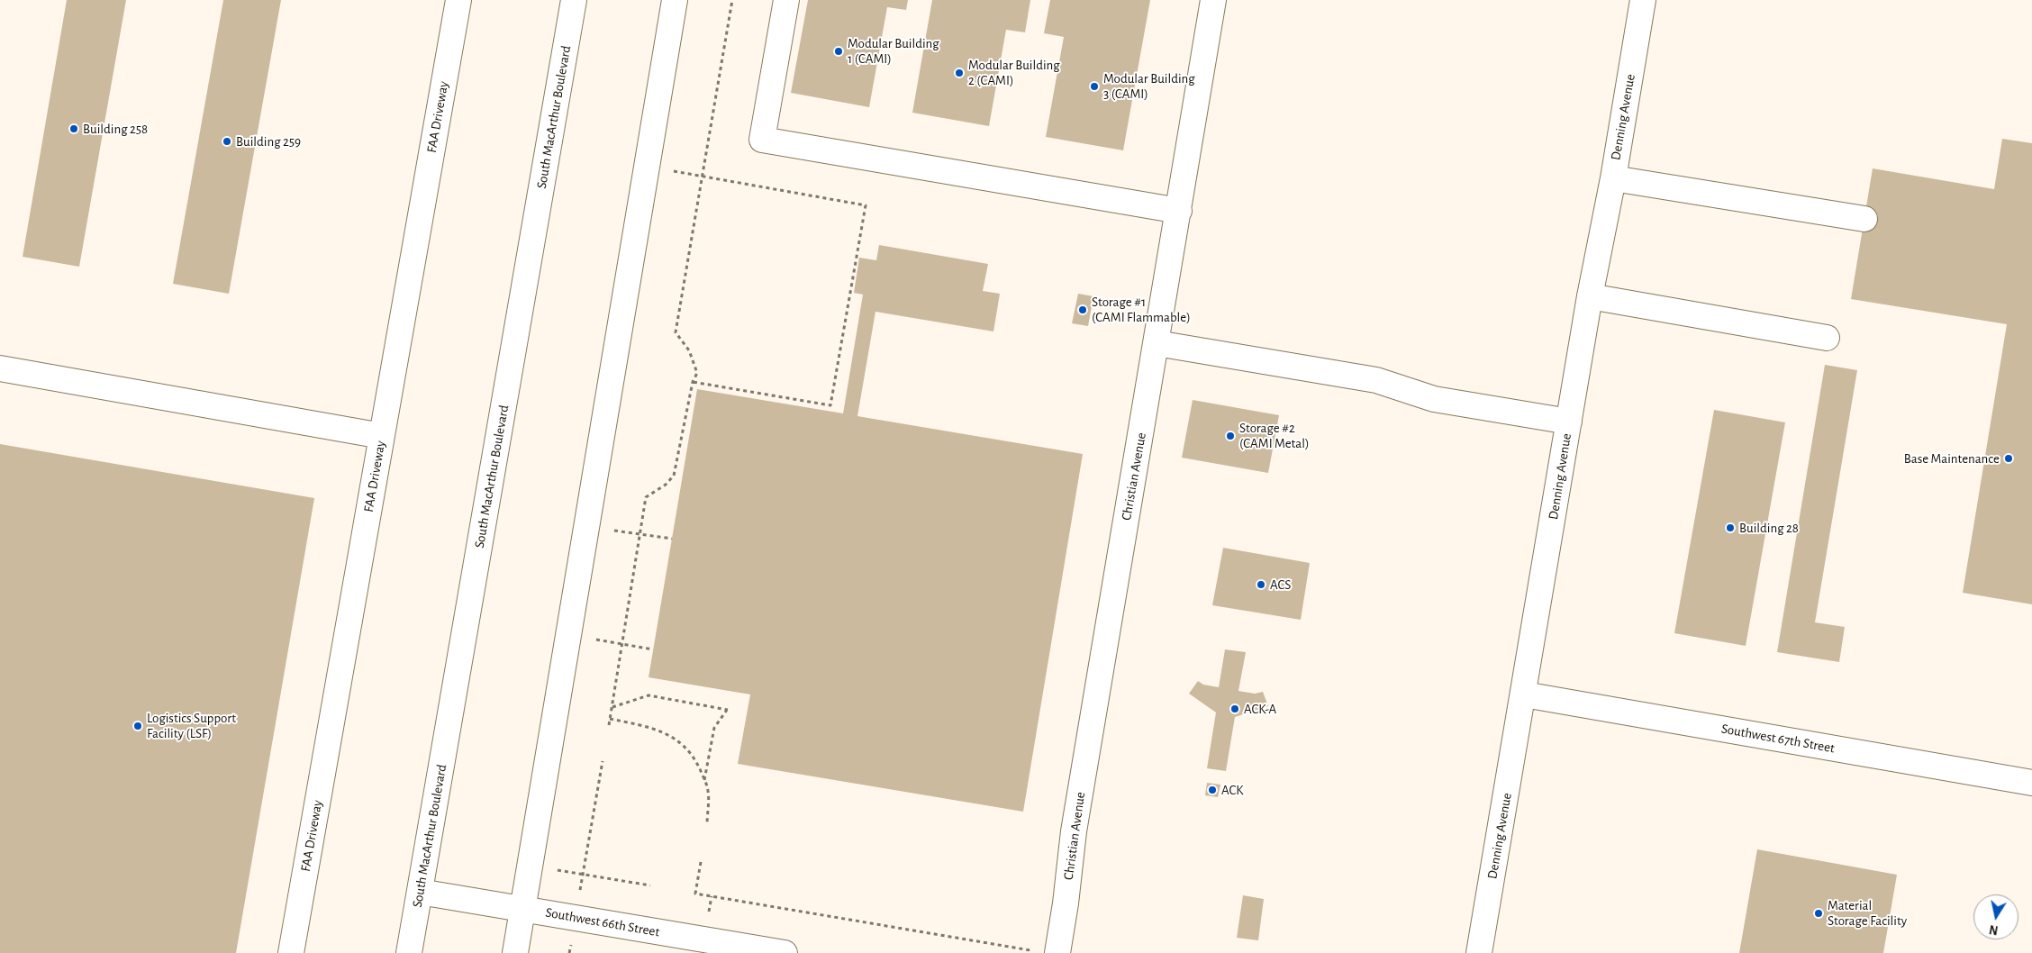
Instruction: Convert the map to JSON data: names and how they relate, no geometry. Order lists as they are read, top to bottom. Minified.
{"streets":{"street":["FAA Driveway","South MacArthur Boulevard","Denning Avenue","Christian Avenue","Southwest 67th Street","Southwest 66th Street"]},"crossings":[["South MacArthur Boulevard","Southwest 66th Street"],["Denning Avenue","Southwest 67th Street"]],"places":["Modular Building 1 (CAMI)","Modular Building 2 (CAMI)","Modular Building 3 (CAMI)","Building 258","Building 259","Storage #1 (CAMI Flammable)","Storage #2 (CAMI Metal)","Base Maintenance","Building 28","ACS","ACK-A","Logistics Support Facility (LSF)","ACK","Material Storage Facility"],"north":"bottom"}
